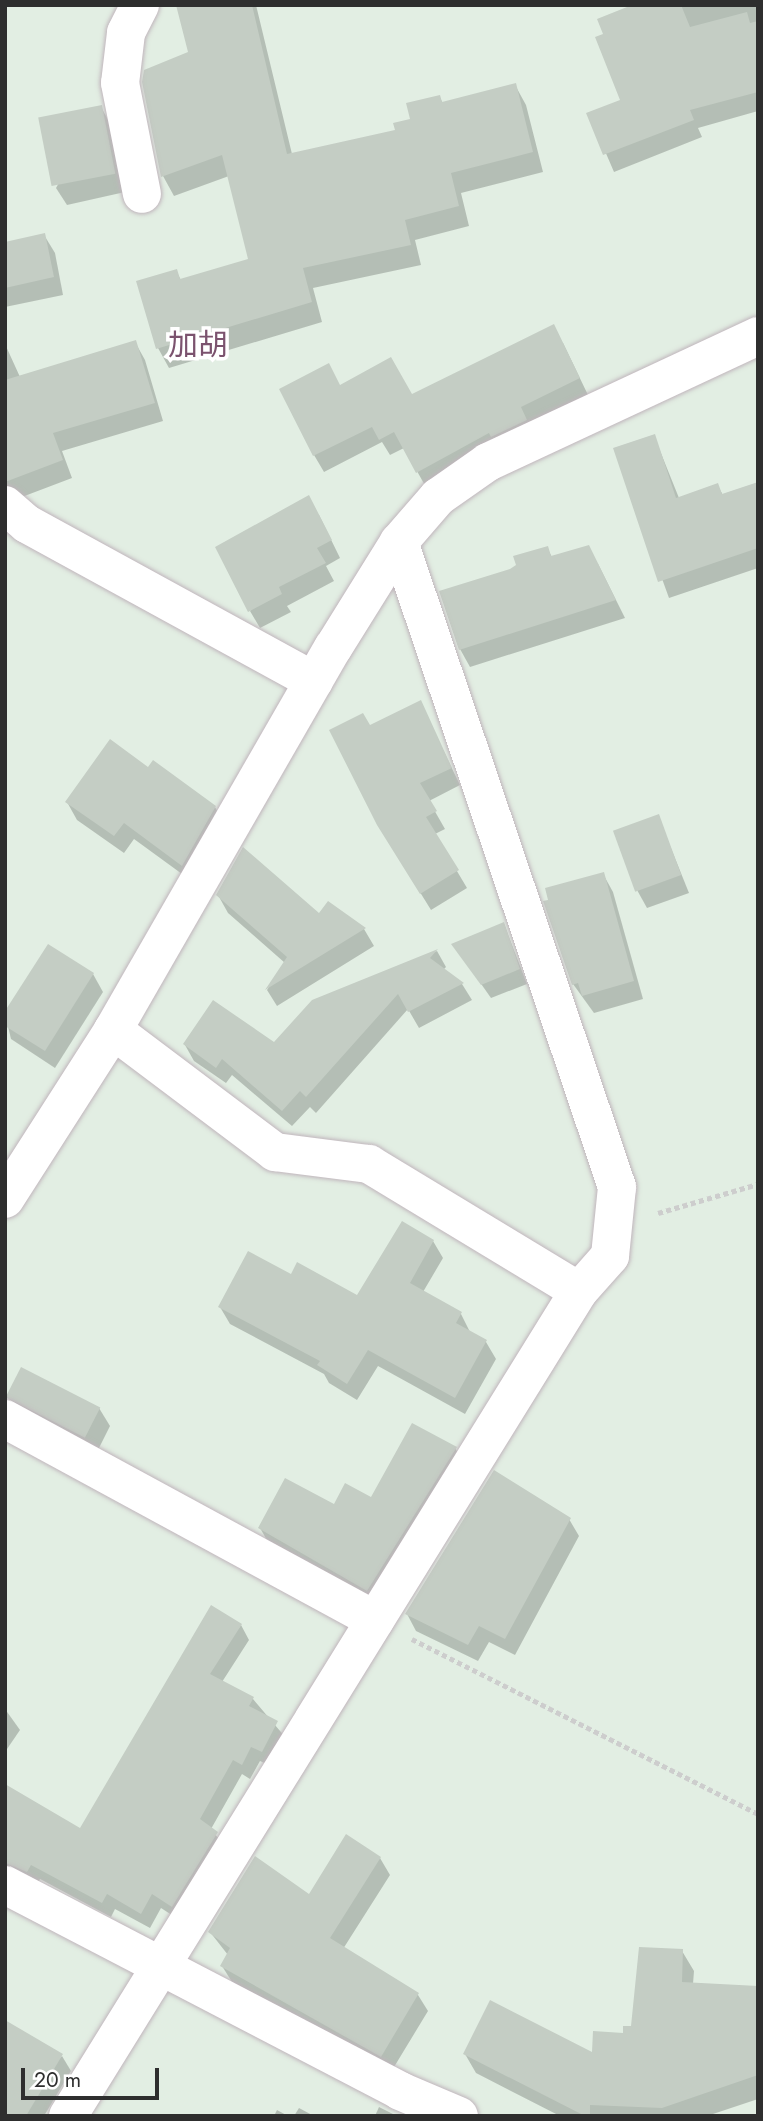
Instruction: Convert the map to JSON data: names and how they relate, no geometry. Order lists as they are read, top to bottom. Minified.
{"districts":["加胡"],"scale_bar":"20 m"}
